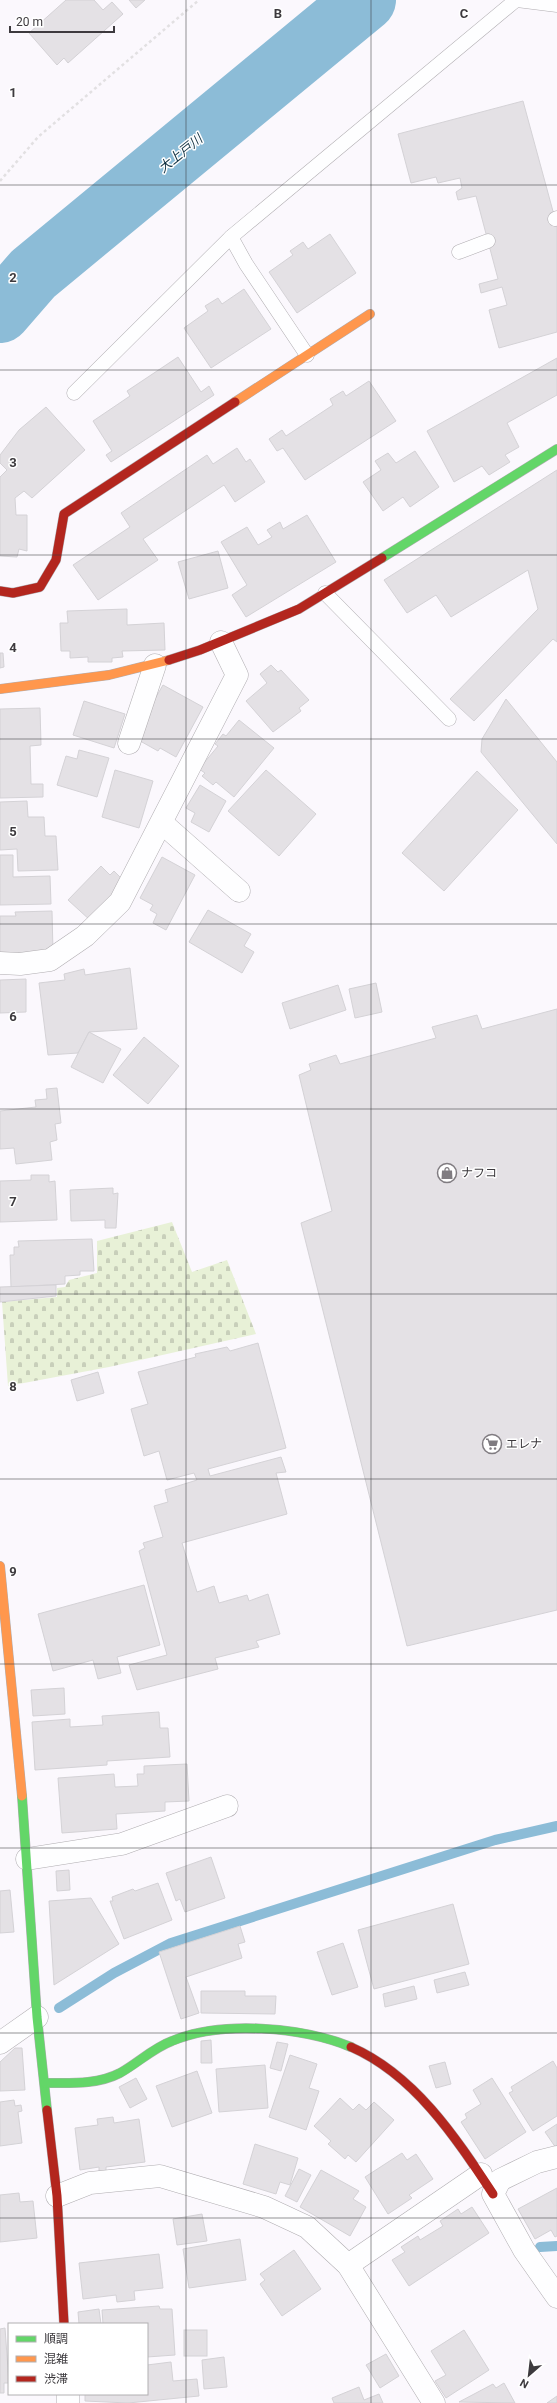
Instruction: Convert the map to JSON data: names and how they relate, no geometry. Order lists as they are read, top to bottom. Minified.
{"water":["大上戸川"],"places":{"shop":["ナフコ"],"supermarket":["エレナ"]},"legend":["順調","混雑","渋滞"],"scale_bar":"20 m","north":"bottom left","grid":{"columns":["B","C"],"rows":["1","2","3","4","5","6","7","8","9"]}}
